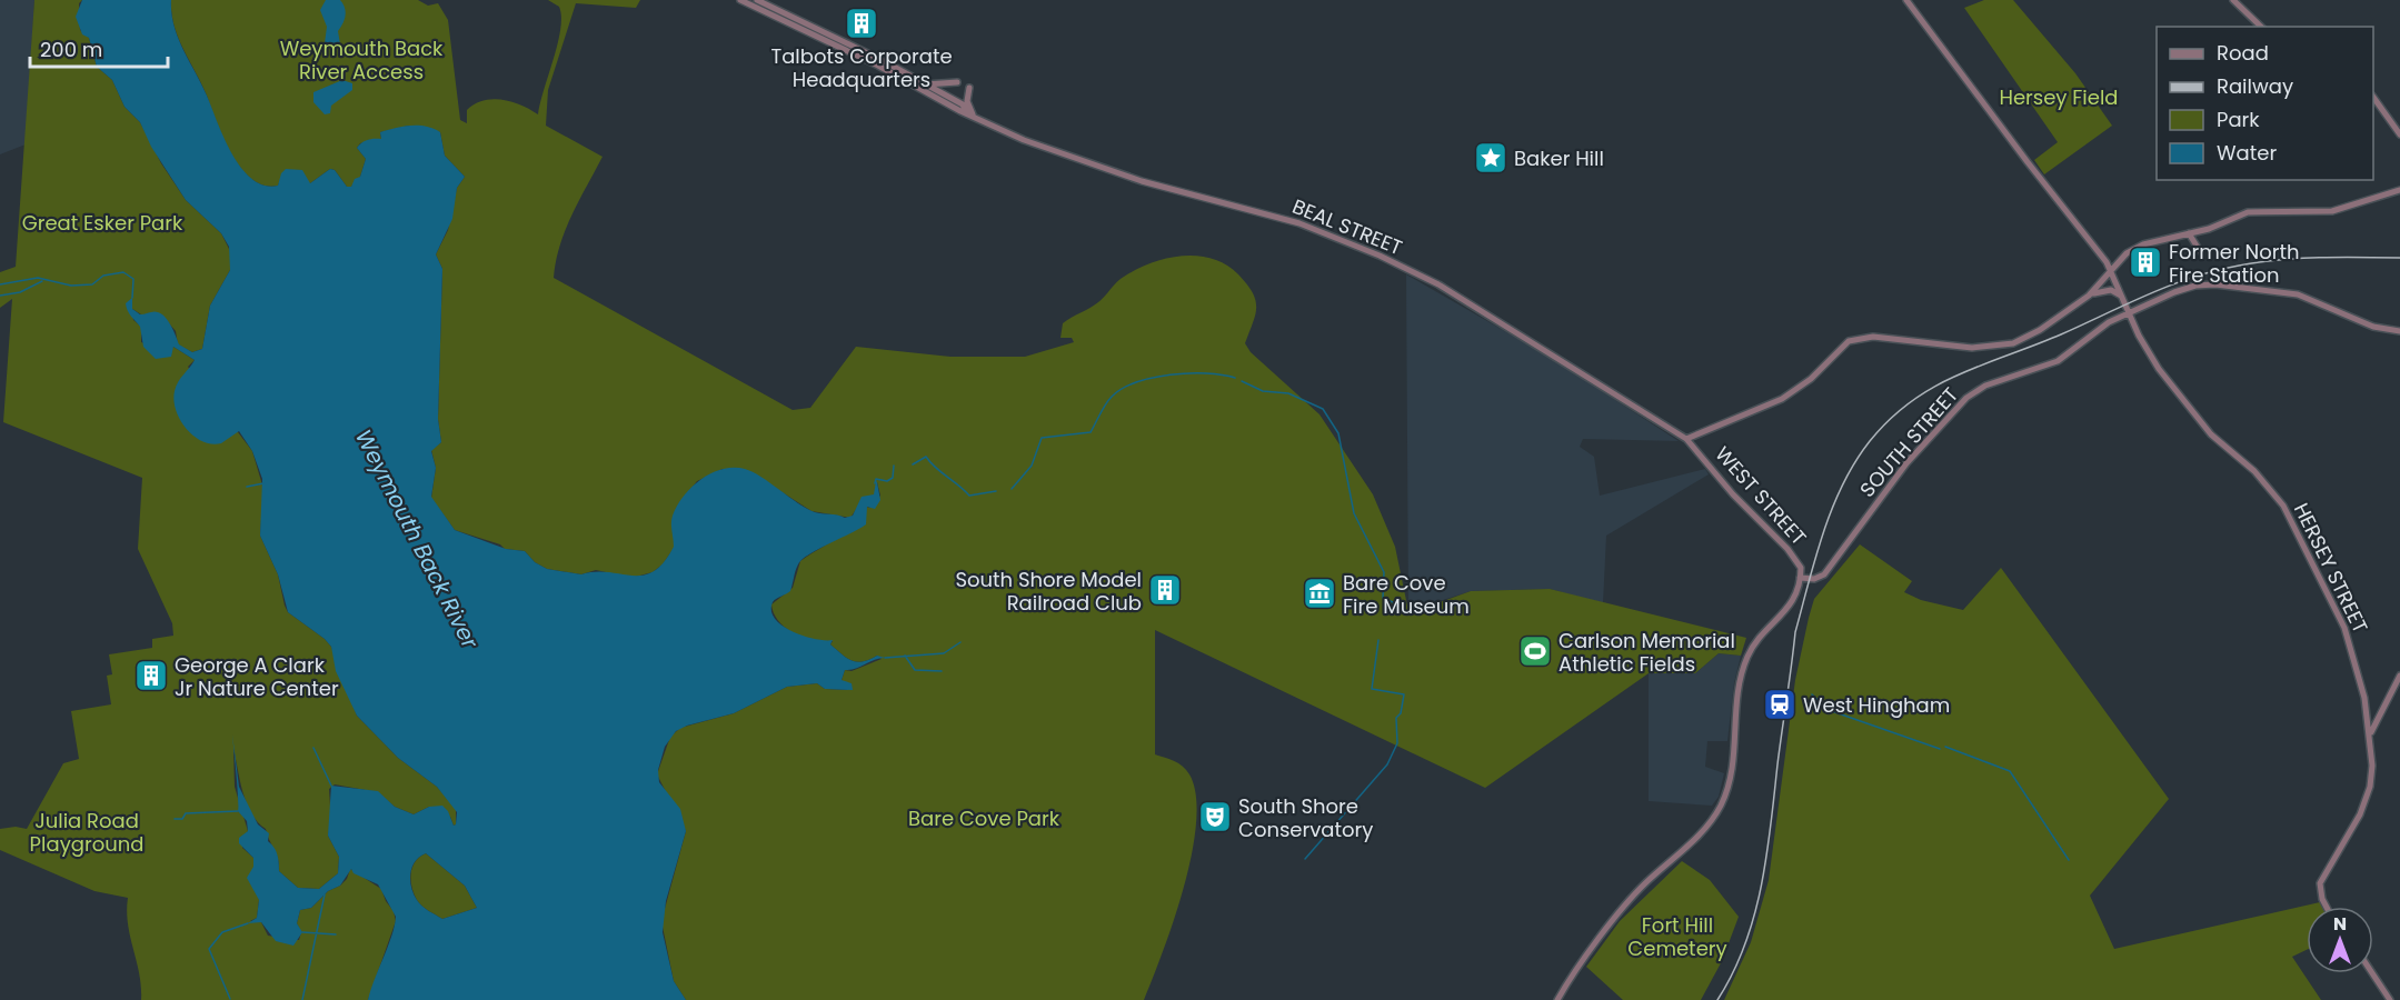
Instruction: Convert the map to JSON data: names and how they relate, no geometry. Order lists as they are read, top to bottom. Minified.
{"streets":{"street":["BEAL STREET","SOUTH STREET","WEST STREET","HERSEY STREET"]},"crossings":[["BEAL STREET","WEST STREET"],["SOUTH STREET","WEST STREET"],["SOUTH STREET","HERSEY STREET"]],"water":["Weymouth Back River"],"parks":["Weymouth Back River Access","Hersey Field","Great Esker Park","Bare Cove Park","Julia Road Playground","Fort Hill Cemetery"],"places":{"building":["Talbots Corporate Headquarters","Former North Fire Station","South Shore Model Railroad Club","George A Clark Jr Nature Center"],"place":["Baker Hill"],"museum":["Bare Cove Fire Museum"],"sports":["Carlson Memorial Athletic Fields"],"station":["West Hingham"],"theatre":["South Shore Conservatory"]},"legend":["Road","Railway","Park","Water"],"scale_bar":"200 m","north":"top"}
